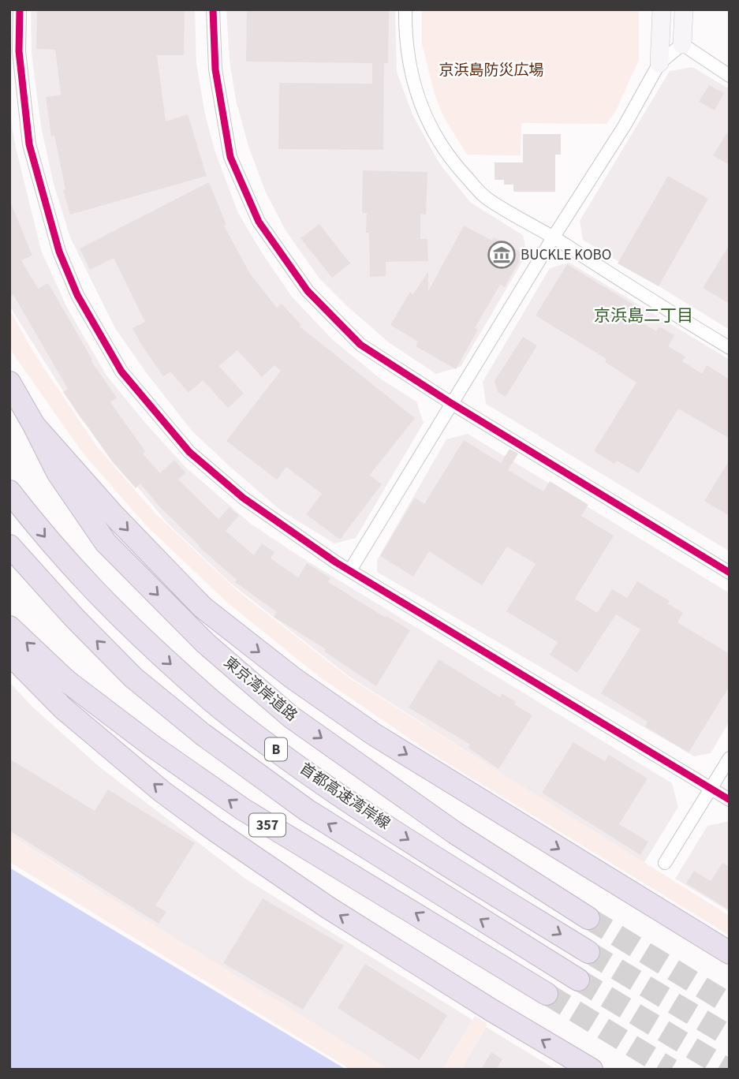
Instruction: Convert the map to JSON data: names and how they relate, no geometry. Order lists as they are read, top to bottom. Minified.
{"streets":{"highway":["東京湾岸道路","B","首都高速湾岸線","357"]},"districts":["京浜島二丁目"],"parks":["京浜島防災広場"],"places":{"museum":["BUCKLE KOBO"]}}
